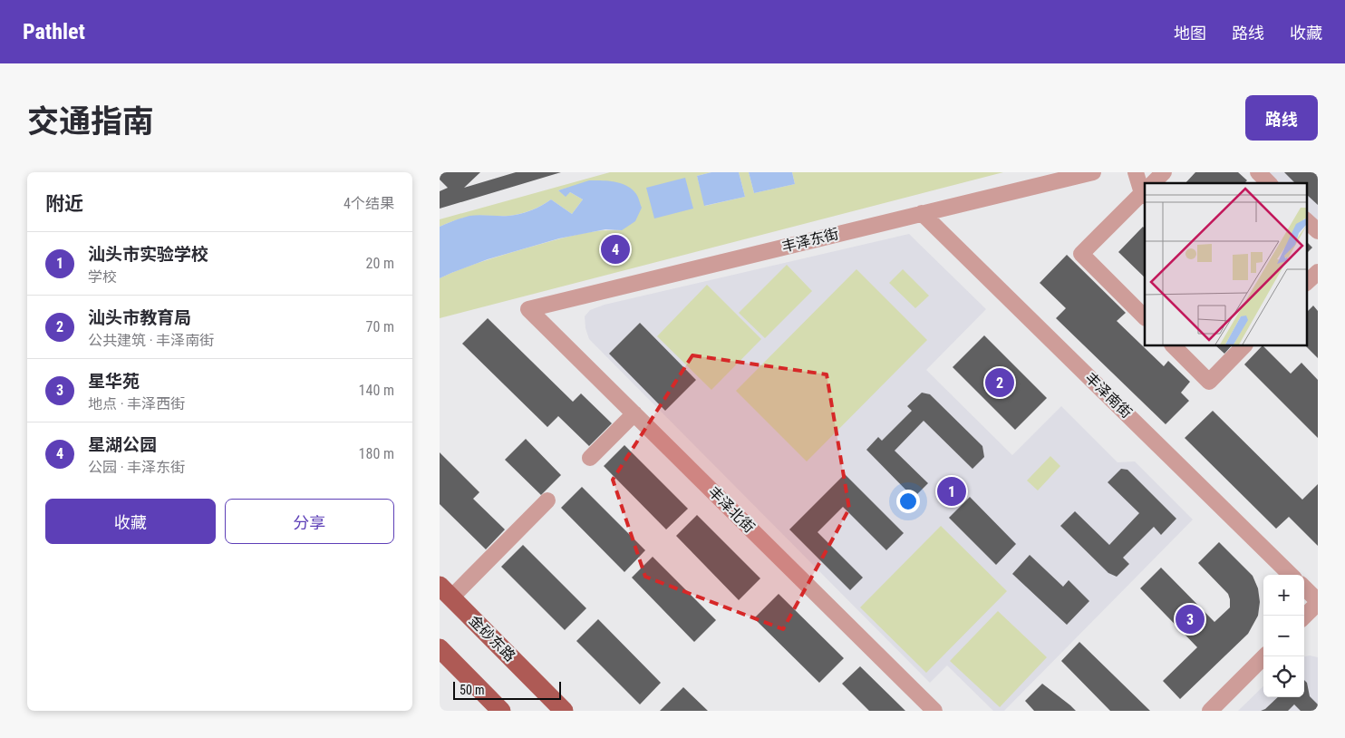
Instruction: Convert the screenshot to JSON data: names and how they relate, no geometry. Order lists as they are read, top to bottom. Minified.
{"streets":{"main road":["金砂东路"],"street":["丰泽东街","丰泽南街","丰泽北街"]},"crossings":[["丰泽东街","丰泽南街"],["丰泽东街","丰泽北街"]],"scale_bar":"50 m","page":{"header":"Pathlet","nav":["地图","路线","收藏"],"title":"交通指南","buttons":["路线",["收藏","分享"]],"heading":["附近","4个结果"],"list":[{"mark":"1","name":"汕头市实验学校","note":"学校","value":"20 m"},{"mark":"2","name":"汕头市教育局","note":"公共建筑 · 丰泽南街","value":"70 m"},{"mark":"3","name":"星华苑","note":"地点 · 丰泽西街","value":"140 m"},{"mark":"4","name":"星湖公园","note":"公园 · 丰泽东街","value":"180 m"}],"pins":["4","2","1","3"],"map_buttons":["+","−"],"scale":"50 m"}}
